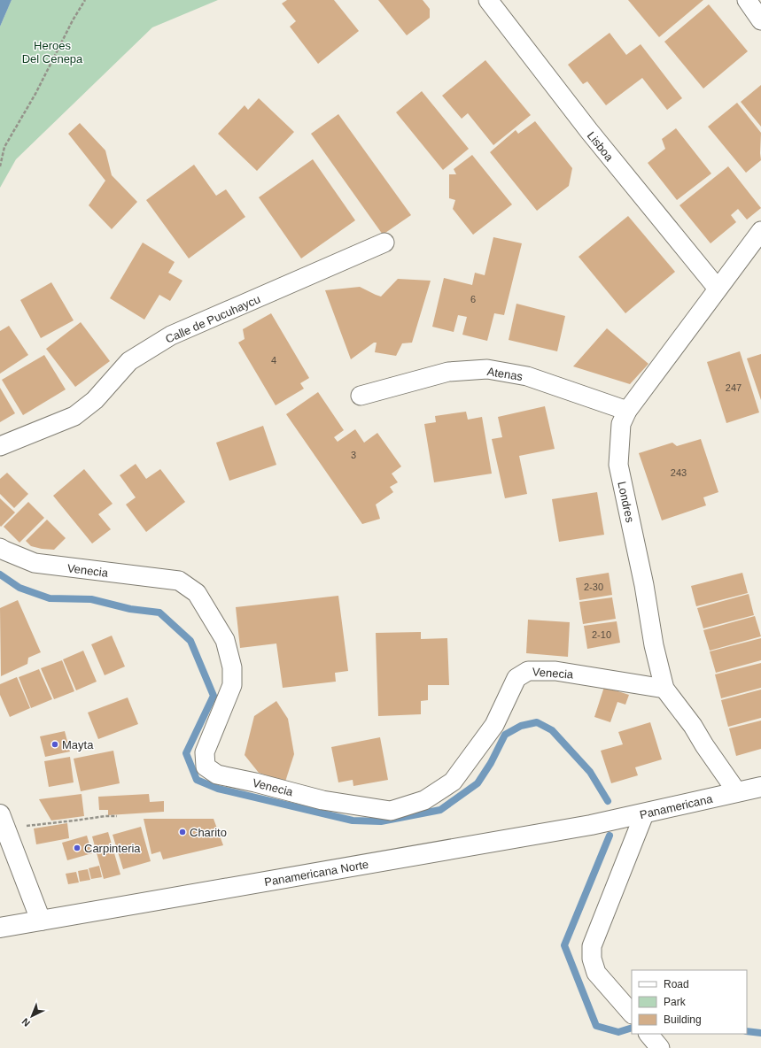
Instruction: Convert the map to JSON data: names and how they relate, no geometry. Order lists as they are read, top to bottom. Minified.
{"streets":{"main road":["Panamericana","Panamericana Norte"],"street":["Lisboa","Calle de Pucuhaycu","Atenas","Londres","Venecia"]},"crossings":[["Lisboa","Londres"],["Atenas","Londres"],["Londres","Venecia"],["Londres","Panamericana"],["Panamericana","Panamericana Norte"]],"parks":["Heroes Del Cenepa"],"places":["Mayta","Charito","Carpinteria"],"house_numbers":["6","4","247","3","243","2-30","2-10"],"legend":["Road","Park","Building"],"north":"bottom left"}
